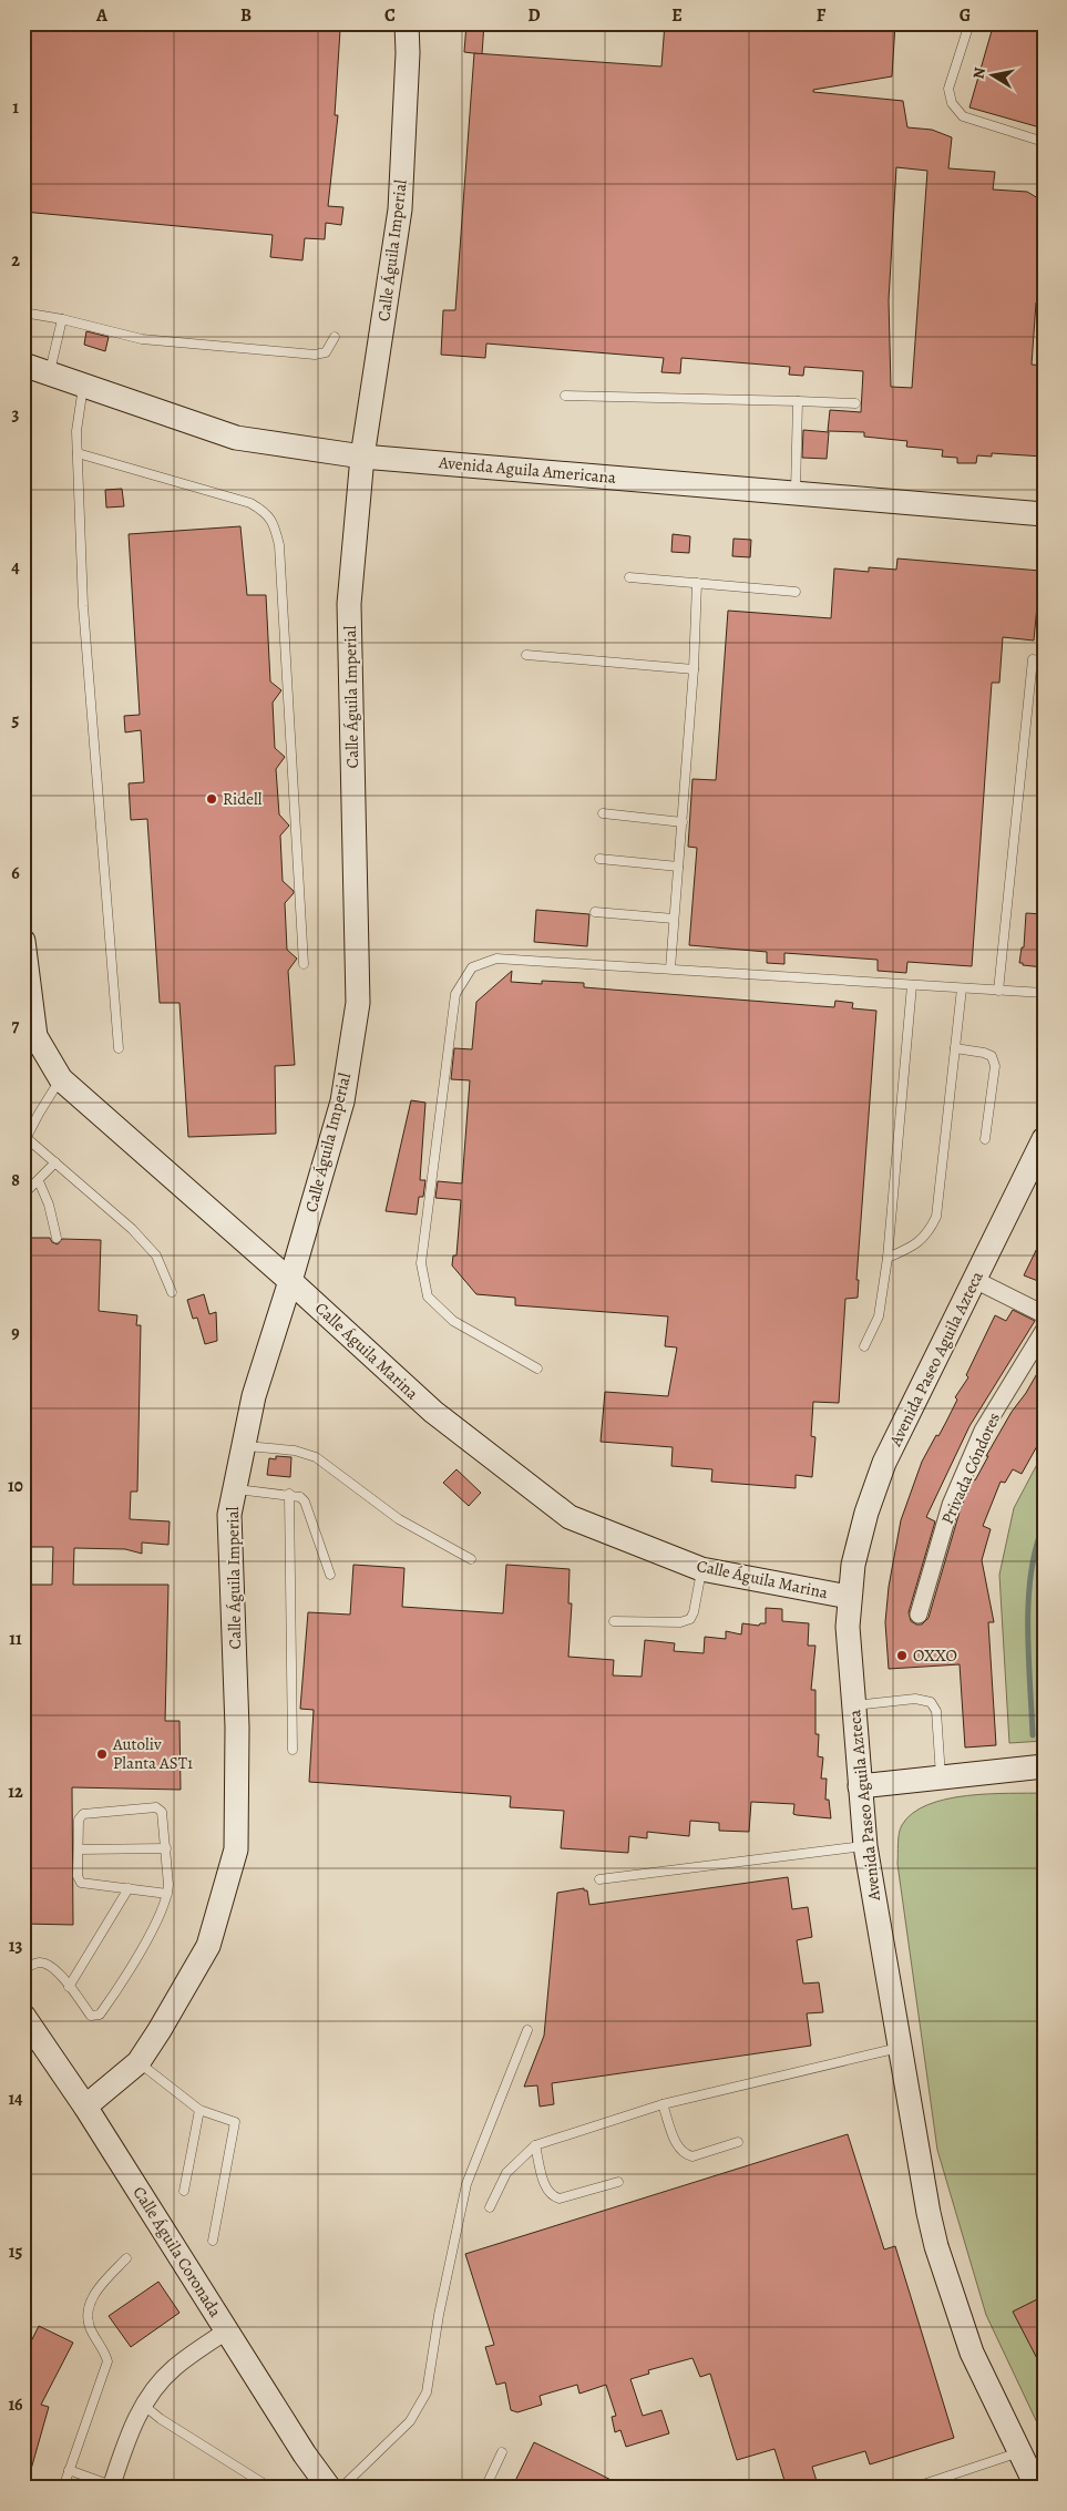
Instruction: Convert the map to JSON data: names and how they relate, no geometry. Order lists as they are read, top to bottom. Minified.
{"streets":{"street":["Calle Águila Imperial","Avenida Aguila Americana","Calle Águila Marina","Avenida Paseo Aguila Azteca","Privada Cóndores","Calle Águila Coronada"]},"crossings":[["Calle Águila Imperial","Avenida Aguila Americana"],["Calle Águila Imperial","Calle Águila Marina"],["Calle Águila Imperial","Calle Águila Coronada"],["Calle Águila Marina","Avenida Paseo Aguila Azteca"]],"places":["Ridell","OXXO","Autoliv Planta AST1"],"north":"left","grid":{"columns":["A","B","C","D","E","F","G"],"rows":["1","2","3","4","5","6","7","8","9","10","11","12","13","14","15","16"]}}
